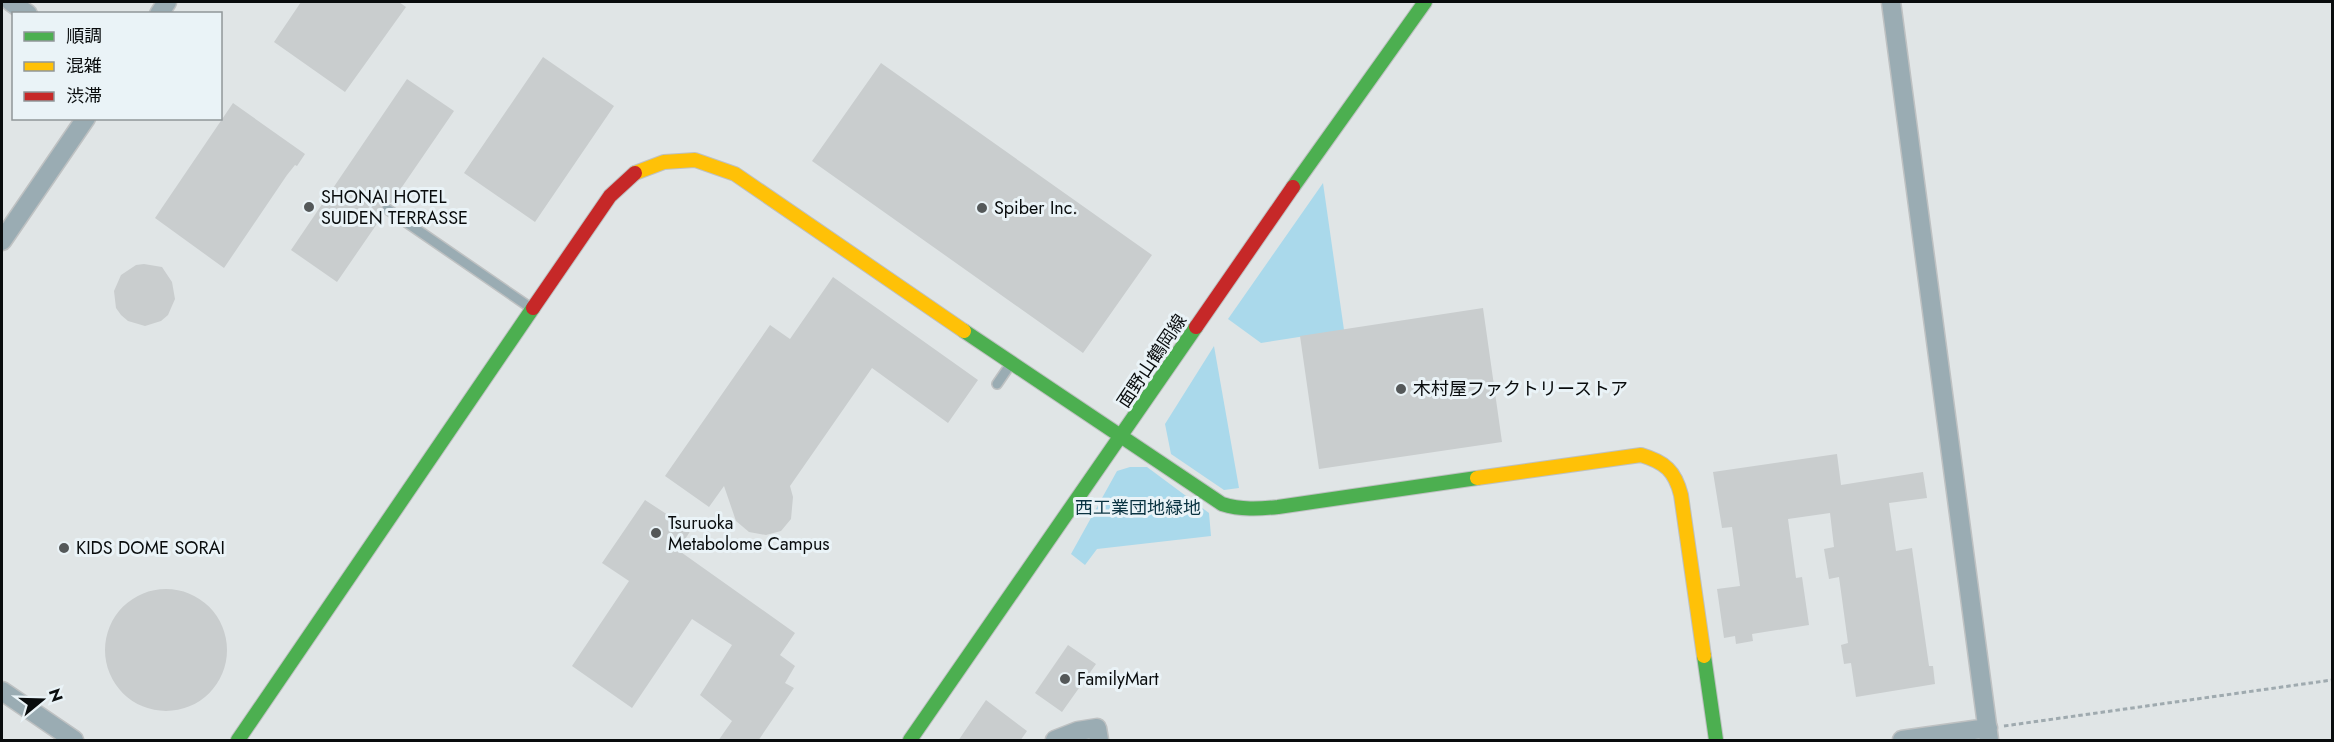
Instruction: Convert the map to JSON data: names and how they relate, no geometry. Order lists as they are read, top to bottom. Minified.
{"streets":{"street":["面野山鶴岡線"]},"parks":["西工業団地緑地"],"places":["SHONAI HOTEL SUIDEN TERRASSE","Spiber Inc.","木村屋ファクトリーストア","Tsuruoka Metabolome Campus","KIDS DOME SORAI","FamilyMart"],"legend":["順調","混雑","渋滞"],"north":"right"}
